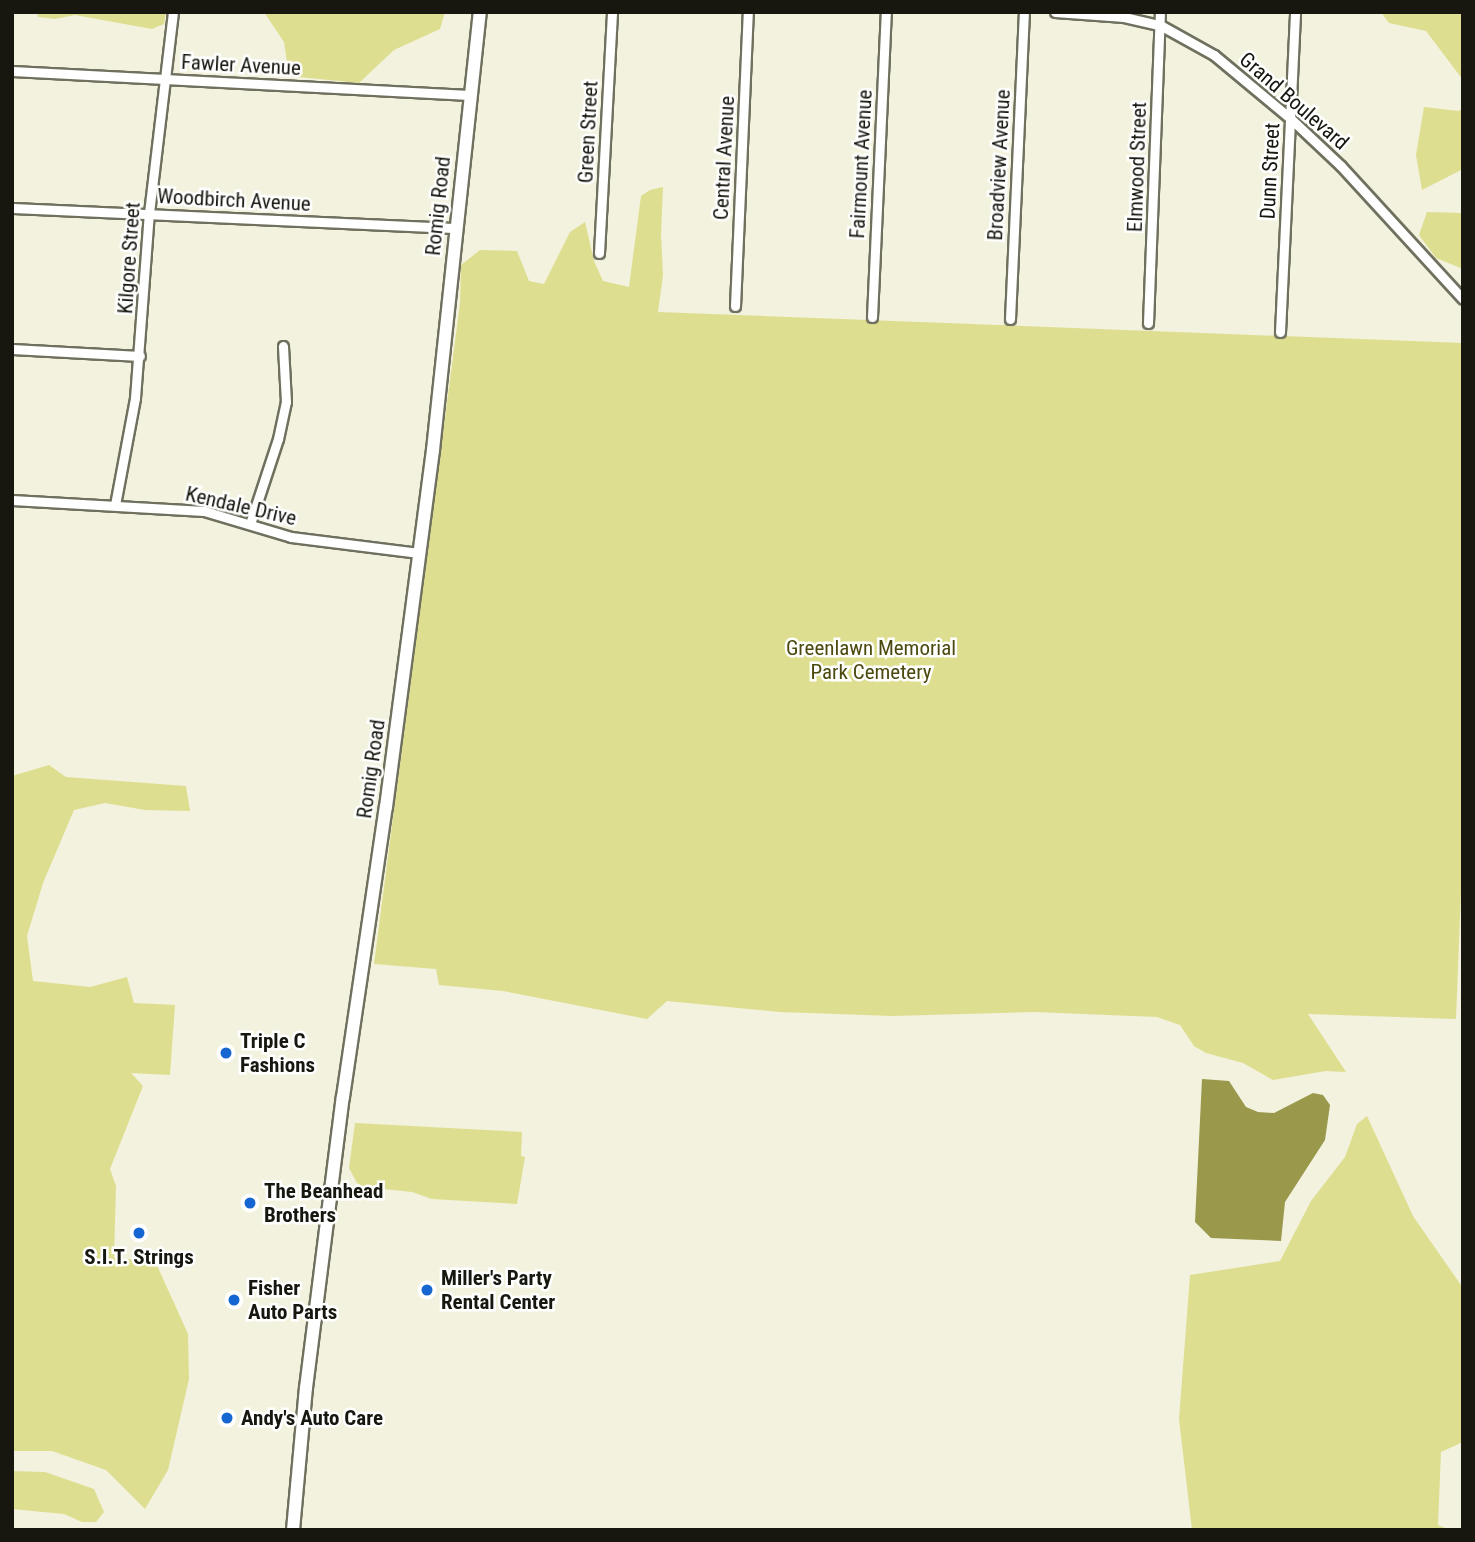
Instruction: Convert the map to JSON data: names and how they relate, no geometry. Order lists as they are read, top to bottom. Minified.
{"streets":{"street":["Fawler Avenue","Grand Boulevard","Green Street","Central Avenue","Fairmount Avenue","Broadview Avenue","Elmwood Street","Dunn Street","Woodbirch Avenue","Romig Road","Kilgore Street","Kendale Drive"]},"crossings":[["Fawler Avenue","Romig Road"],["Fawler Avenue","Kilgore Street"],["Grand Boulevard","Elmwood Street"],["Grand Boulevard","Dunn Street"],["Woodbirch Avenue","Romig Road"],["Woodbirch Avenue","Kilgore Street"],["Romig Road","Kendale Drive"],["Kilgore Street","Kendale Drive"]],"parks":["Greenlawn Memorial Park Cemetery"],"places":["Triple C Fashions","The Beanhead Brothers","S.I.T. Strings","Miller's Party Rental Center","Fisher Auto Parts","Andy's Auto Care"]}
